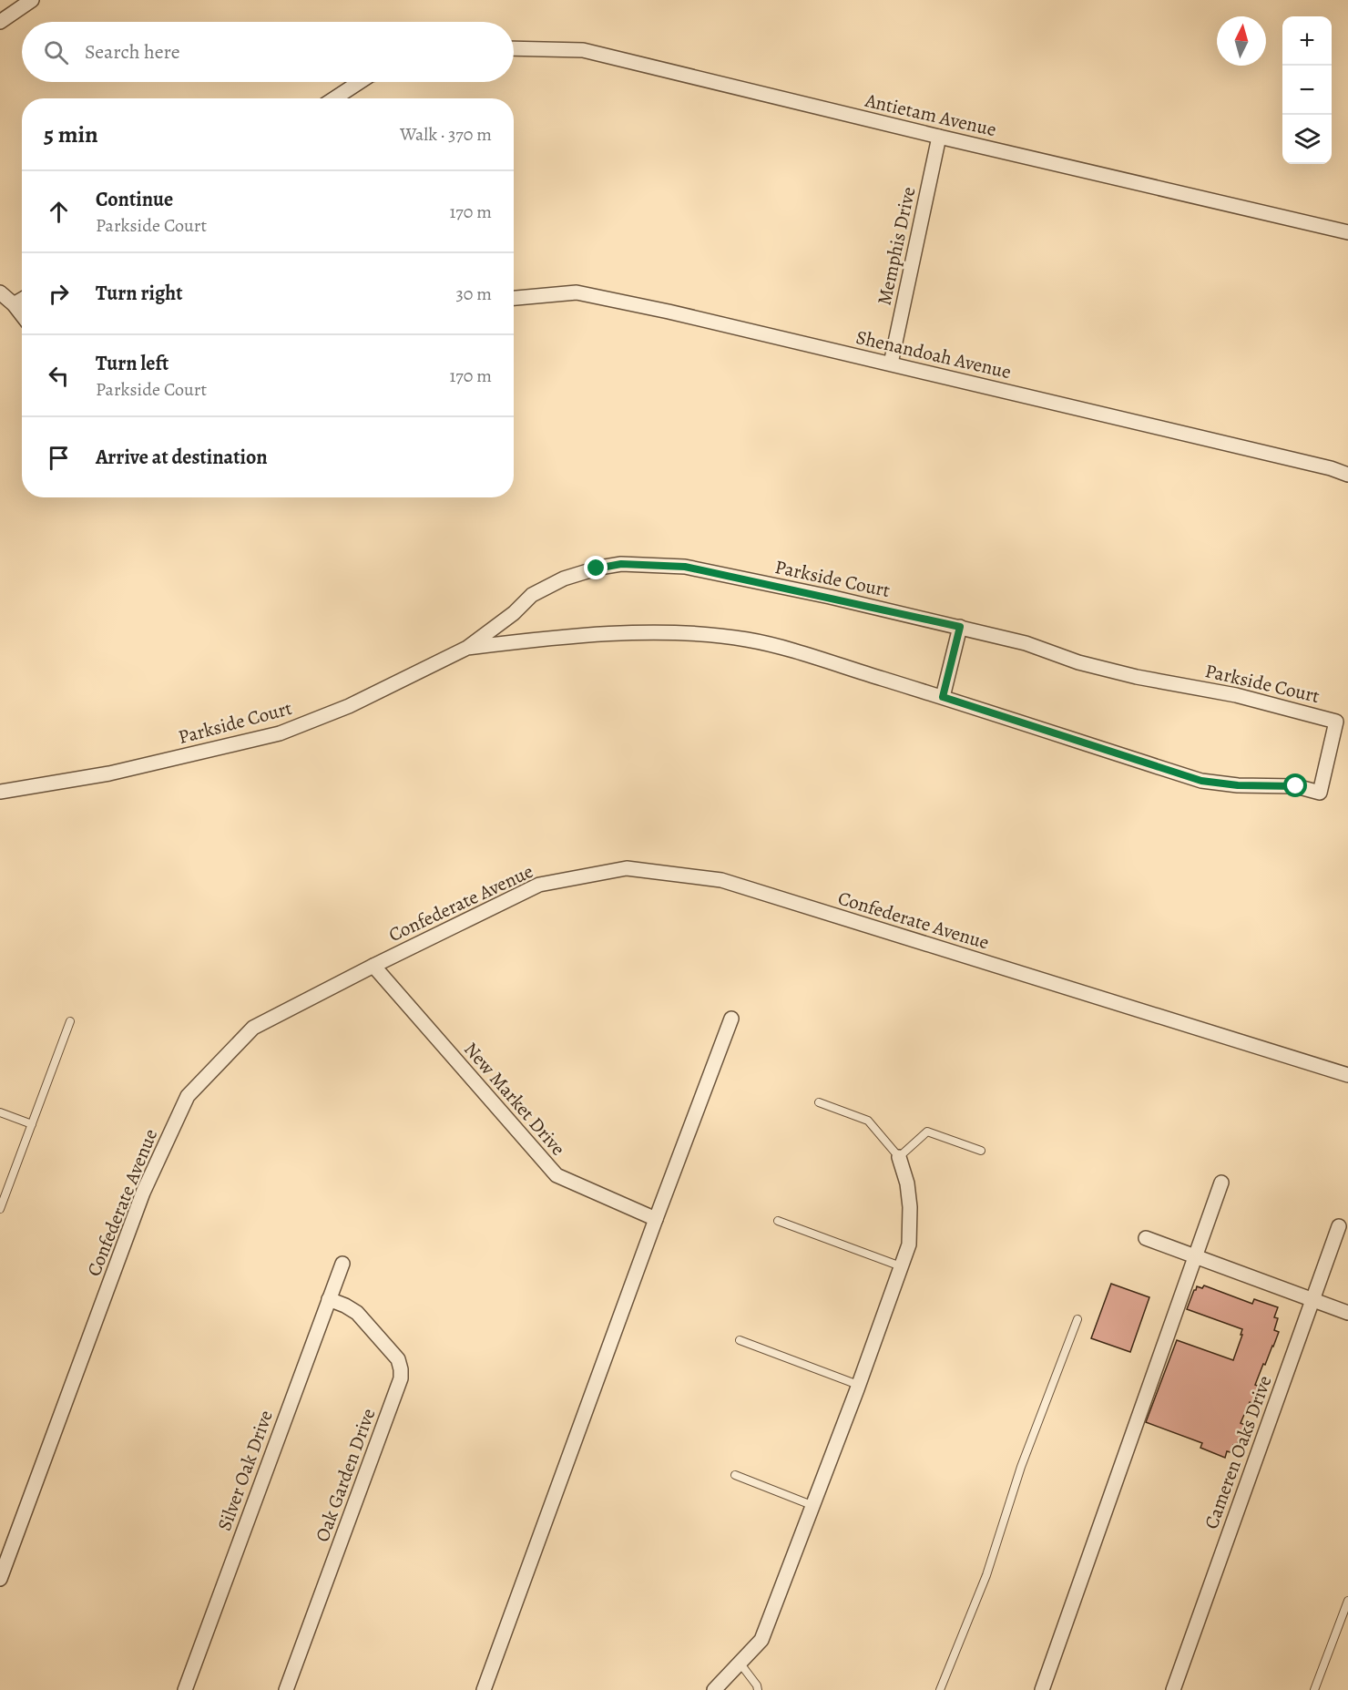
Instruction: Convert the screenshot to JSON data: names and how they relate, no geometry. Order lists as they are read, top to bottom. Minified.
{"streets":{"street":["Antietam Avenue","Memphis Drive","Shenandoah Avenue","Parkside Court","Confederate Avenue","New Market Drive","Cameren Oaks Drive","Silver Oak Drive","Oak Garden Drive"]},"crossings":[["Antietam Avenue","Memphis Drive"],["Memphis Drive","Shenandoah Avenue"],["Confederate Avenue","New Market Drive"],["Silver Oak Drive","Oak Garden Drive"]],"north":"top","page":{"map_buttons":["+","−"],"search":"Search here","heading":["5 min","Walk · 370 m"],"list":[["Continue","Parkside Court","170 m"],["Turn right","30 m"],["Turn left","Parkside Court","170 m"],"Arrive at destination"]}}
